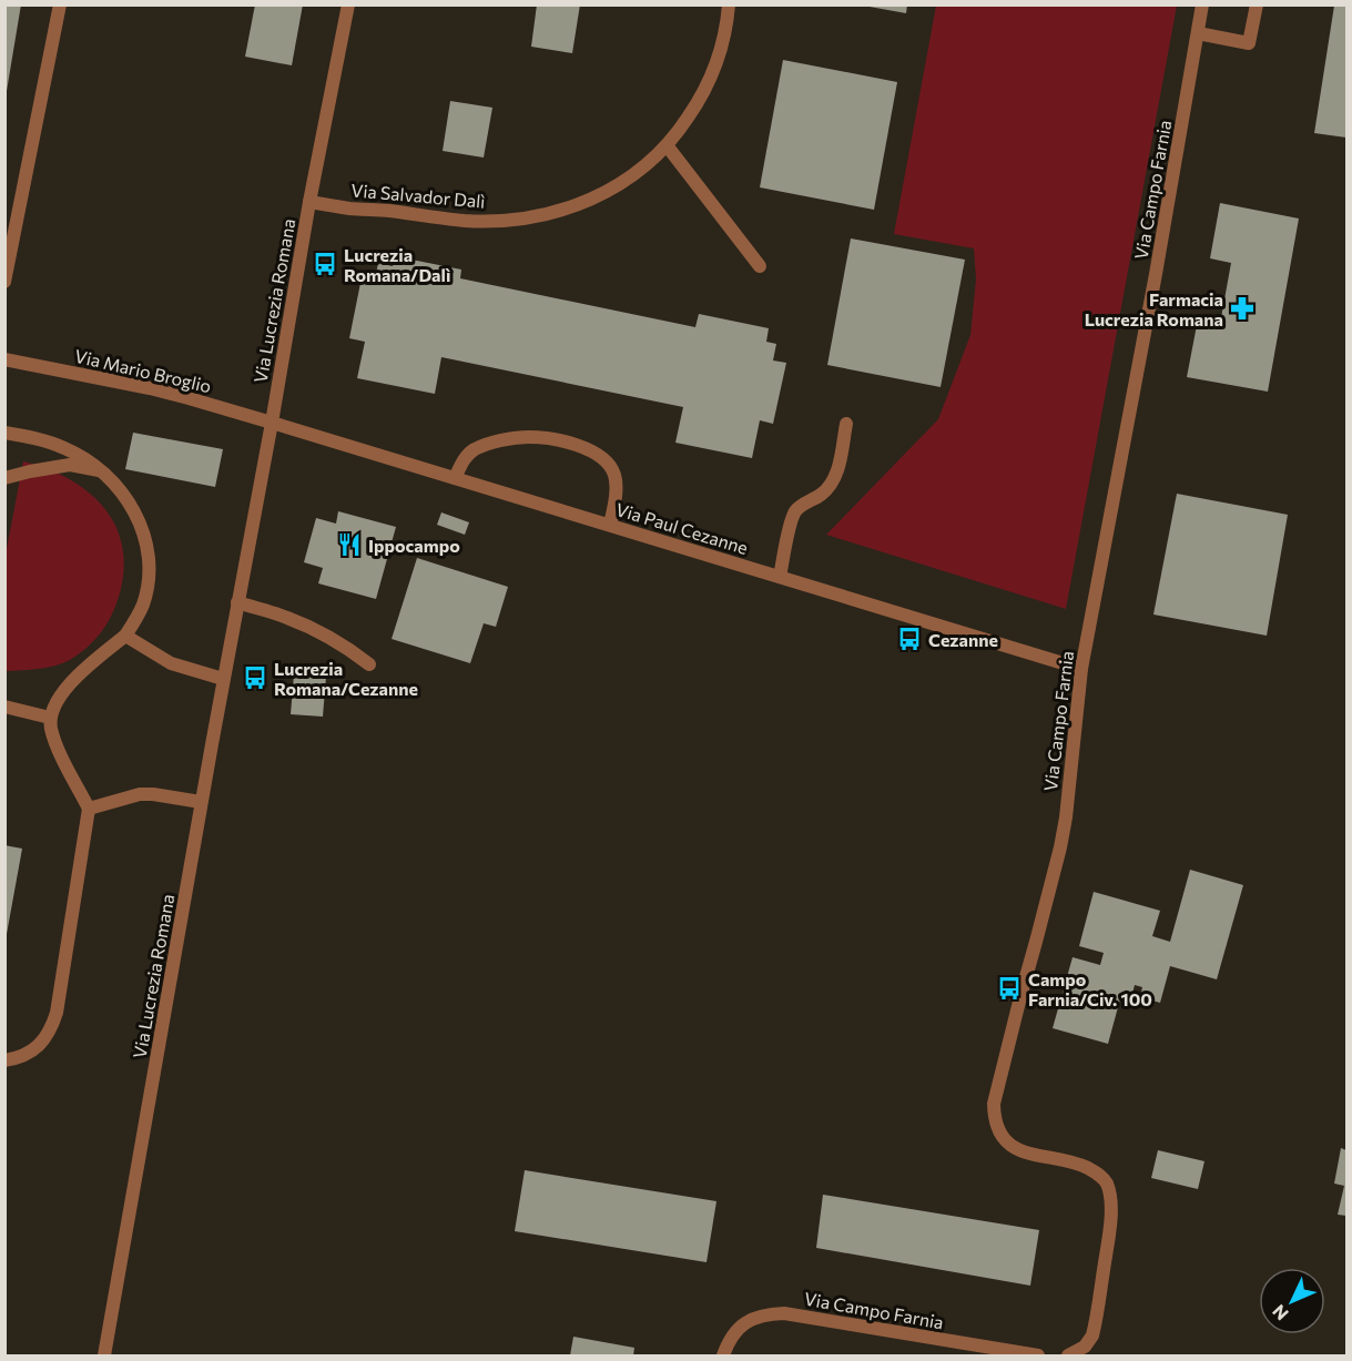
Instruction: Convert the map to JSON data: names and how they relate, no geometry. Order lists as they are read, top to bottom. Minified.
{"streets":{"street":["Via Campo Farnia","Via Salvador Dalì","Via Lucrezia Romana","Via Mario Broglio","Via Paul Cezanne"]},"crossings":[["Via Campo Farnia","Via Paul Cezanne"],["Via Salvador Dalì","Via Lucrezia Romana"],["Via Lucrezia Romana","Via Mario Broglio"],["Via Lucrezia Romana","Via Paul Cezanne"],["Via Mario Broglio","Via Paul Cezanne"]],"places":{"bus stop":["Lucrezia Romana/Dalì","Cezanne","Lucrezia Romana/Cezanne","Campo Farnia/Civ. 100"],"pharmacy":["Farmacia Lucrezia Romana"],"restaurant":["Ippocampo"]},"north":"bottom left"}
